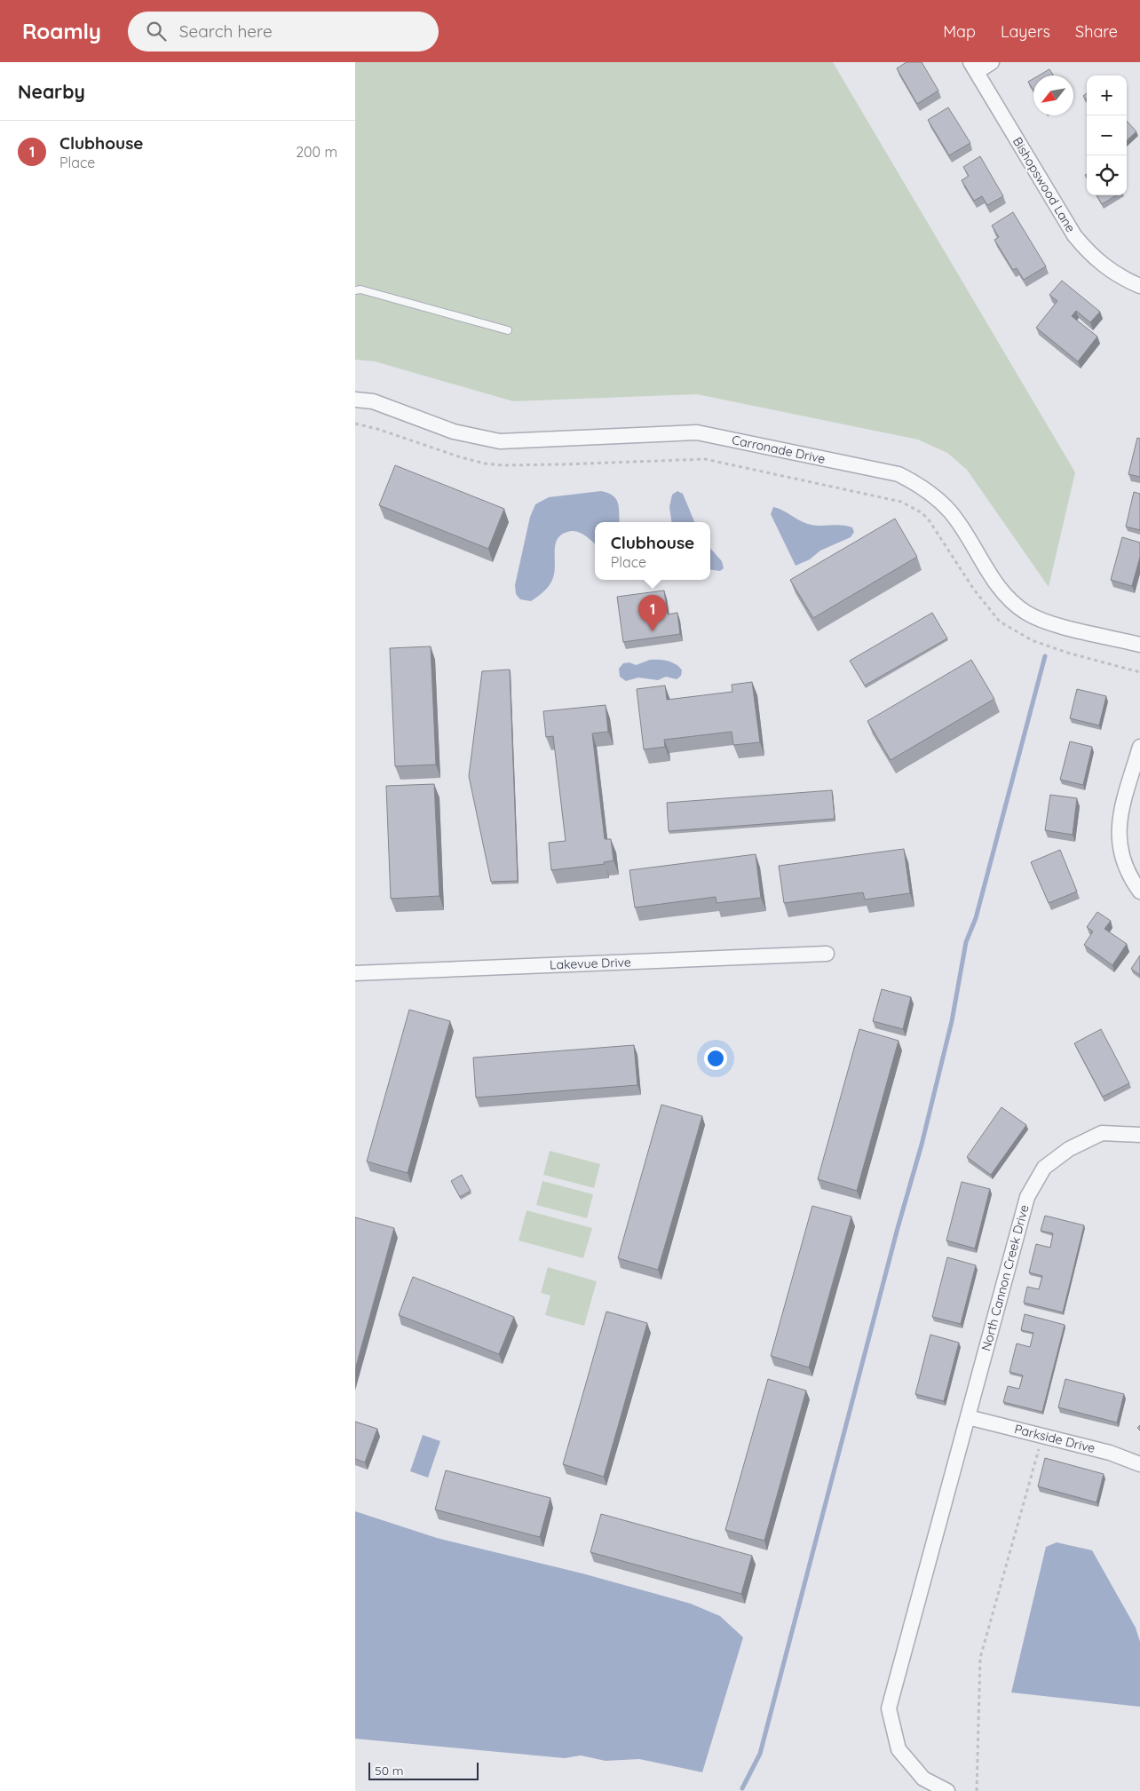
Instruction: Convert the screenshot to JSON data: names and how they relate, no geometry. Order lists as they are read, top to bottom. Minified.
{"streets":{"street":["Bishopswood Lane","Carronade Drive","Lakevue Drive","North Cannon Creek Drive","Parkside Drive"]},"crossings":[["North Cannon Creek Drive","Parkside Drive"]],"scale_bar":"50 m","north":"bottom left","page":{"header":"Roamly","search":"Search here","nav":["Map","Layers","Share"],"heading":"Nearby","map_buttons":["+","−"],"list":[{"mark":"1","name":"Clubhouse","note":"Place","value":"200 m"}],"popup":["Clubhouse","Place"],"pins":"1","scale":"50 m"}}
